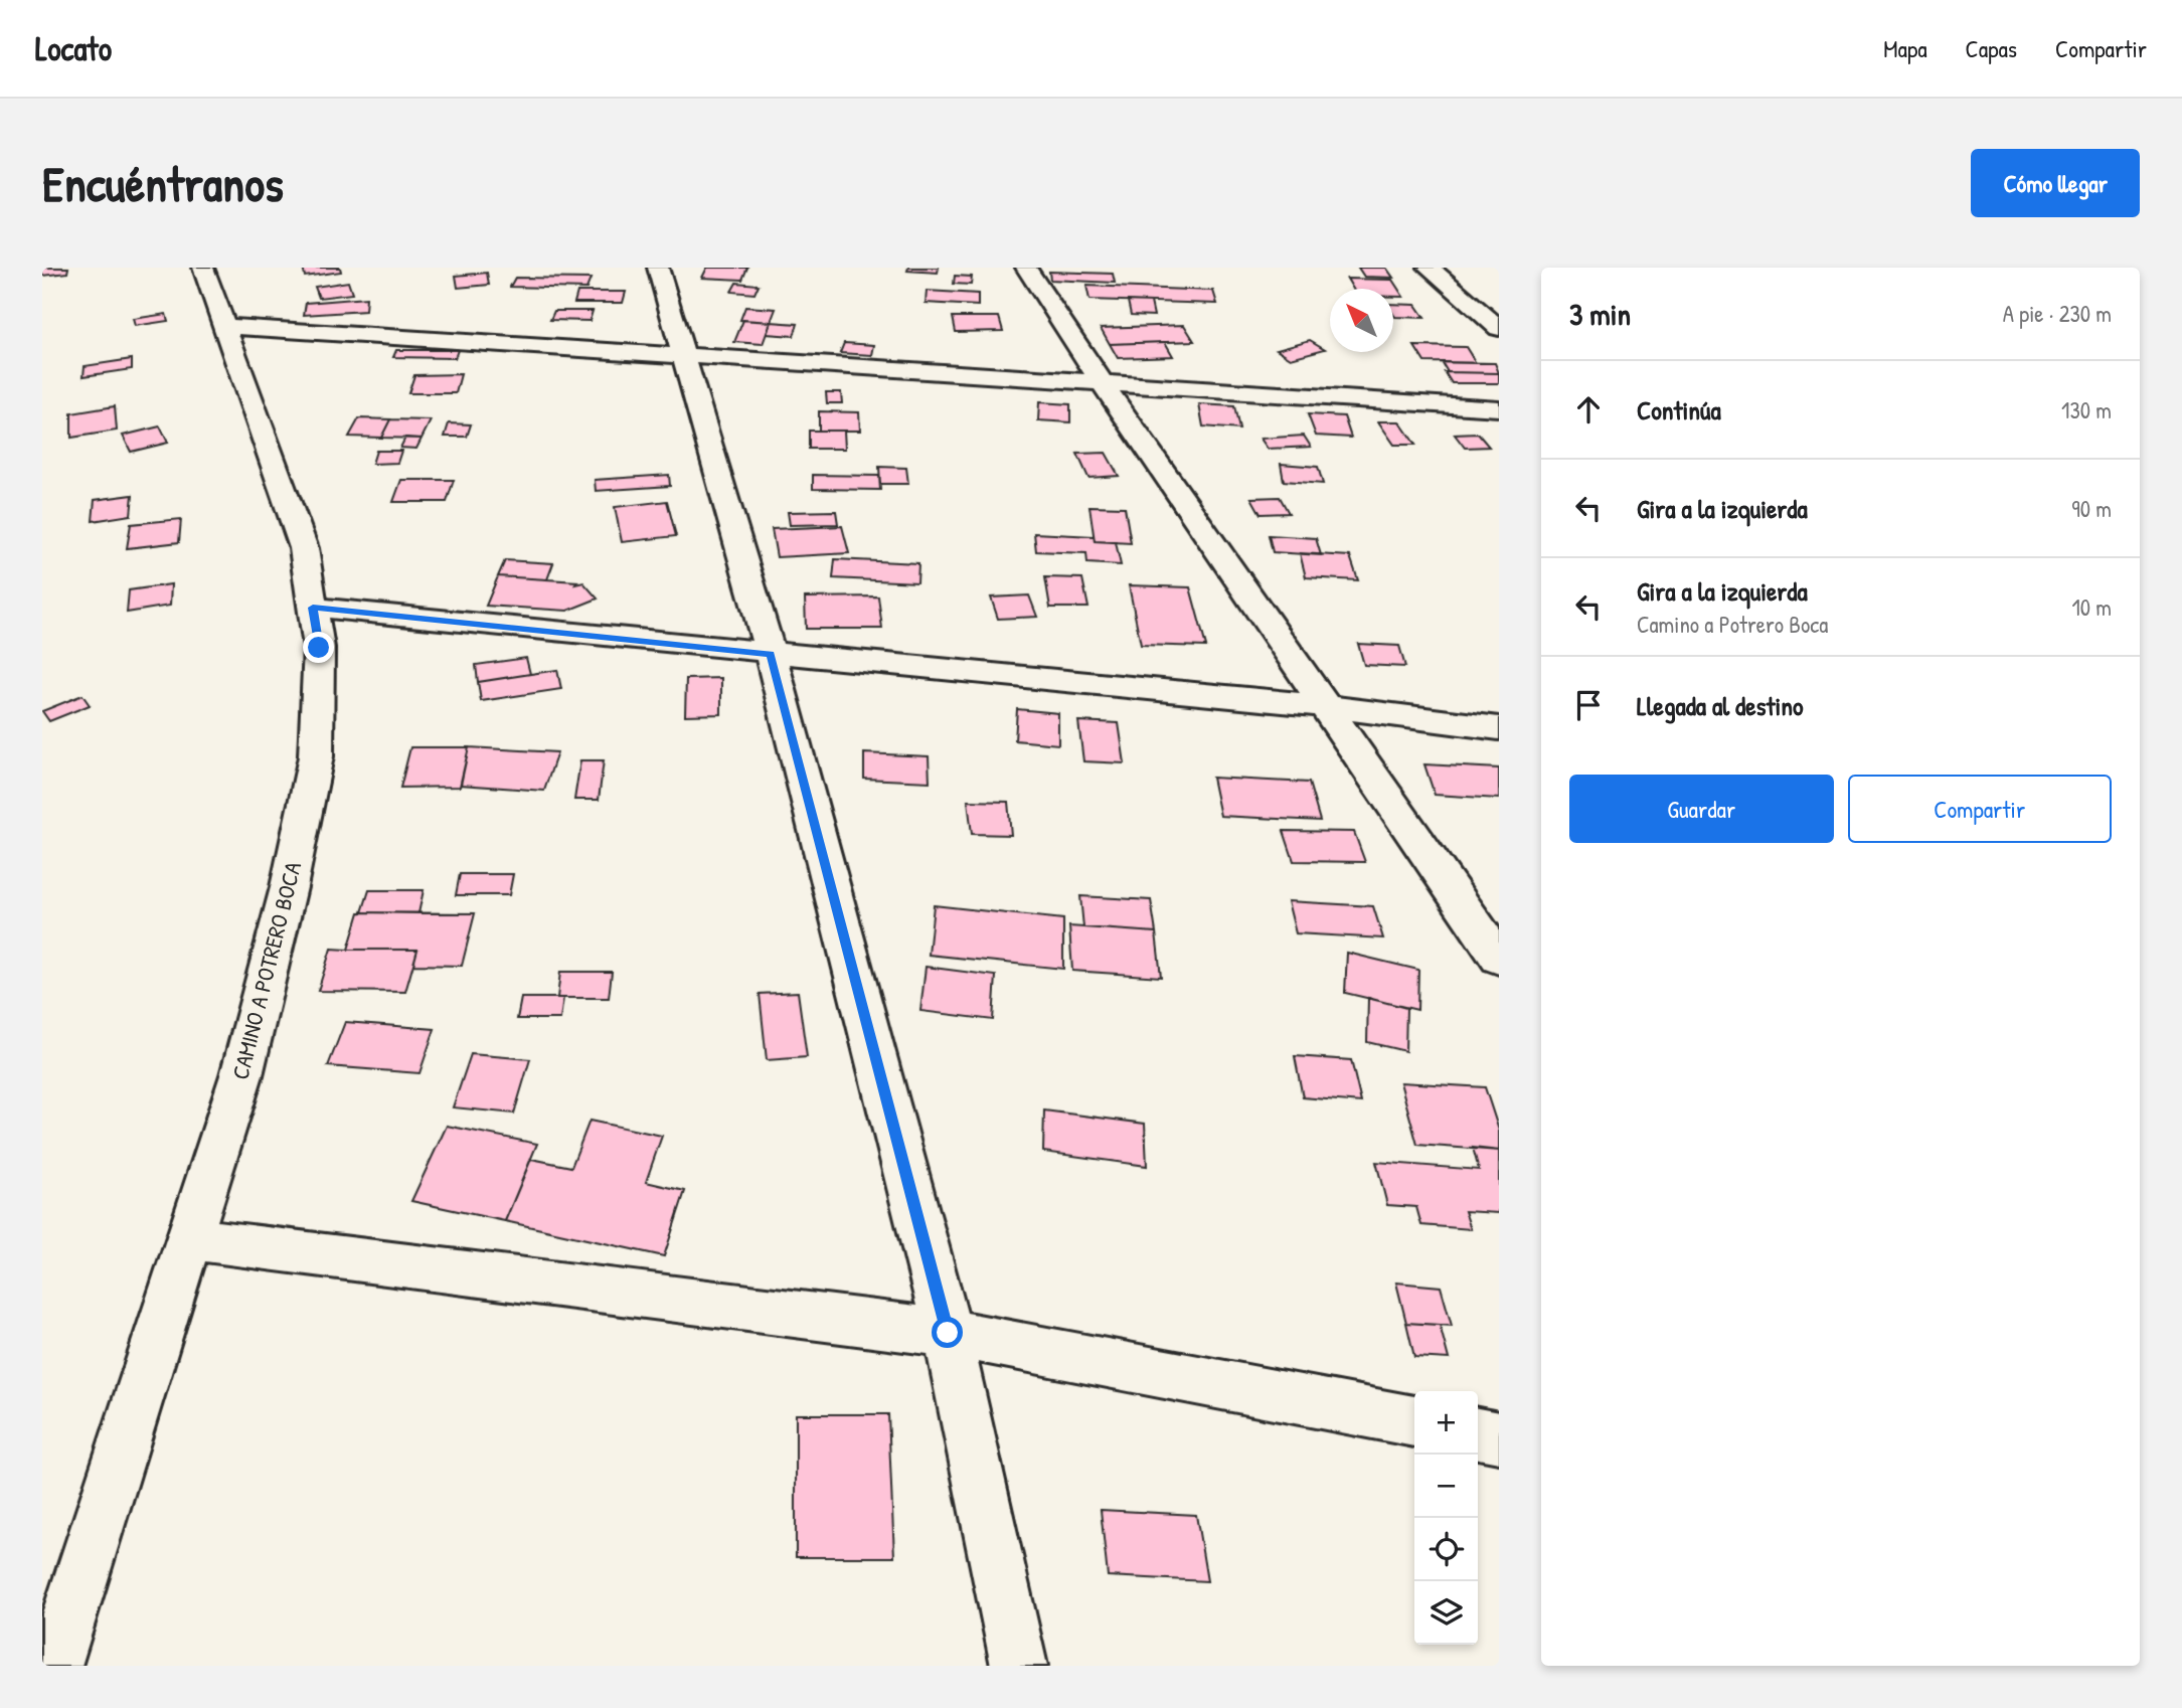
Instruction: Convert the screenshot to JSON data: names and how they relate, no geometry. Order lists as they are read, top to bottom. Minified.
{"streets":{"street":["CAMINO A POTRERO BOCA"]},"north":"top left","page":{"header":"Locato","nav":["Mapa","Capas","Compartir"],"buttons":["Cómo llegar",["Guardar","Compartir"]],"title":"Encuéntranos","heading":["3 min","A pie · 230 m"],"list":[["Continúa","130 m"],["Gira a la izquierda","90 m"],["Gira a la izquierda","Camino a Potrero Boca","10 m"],"Llegada al destino"],"map_buttons":["+","−"]}}
